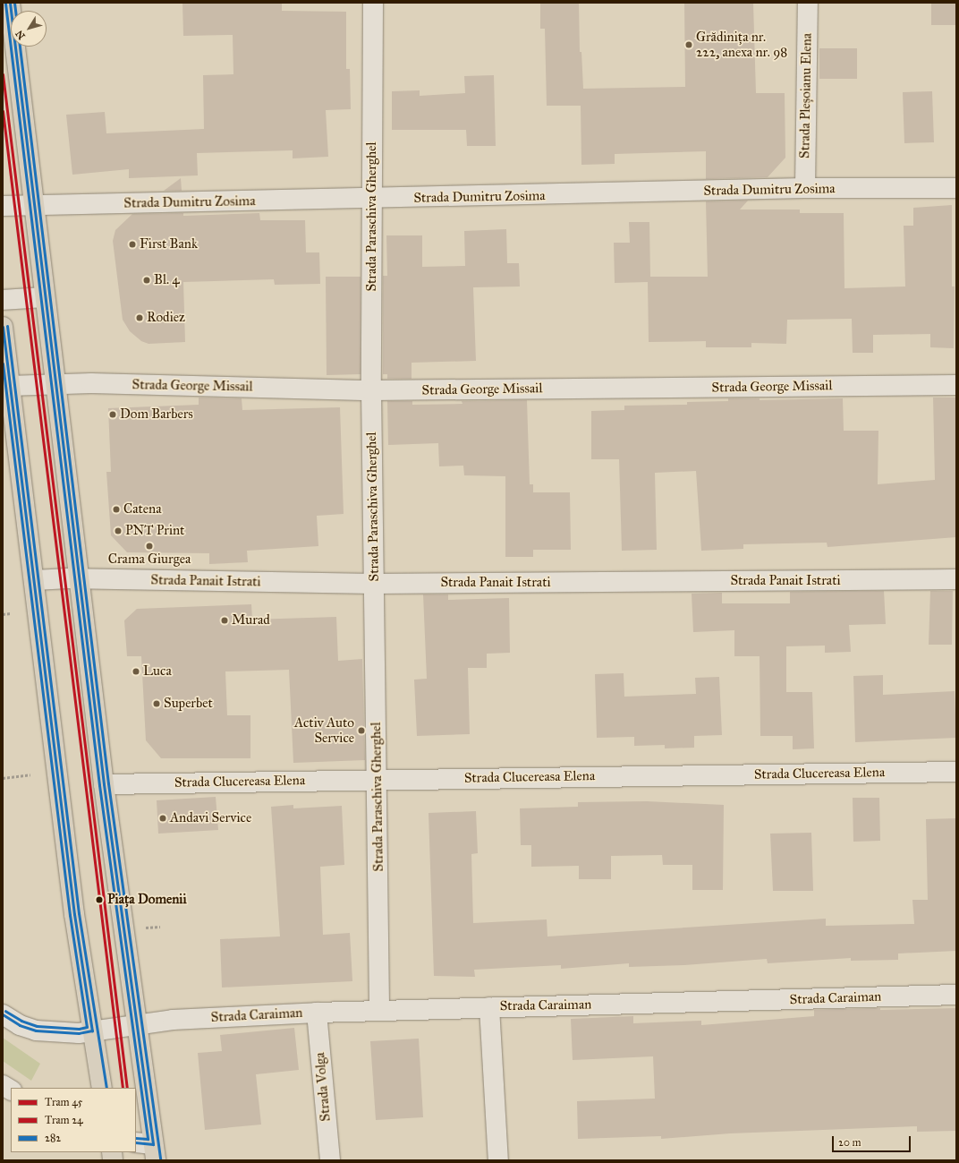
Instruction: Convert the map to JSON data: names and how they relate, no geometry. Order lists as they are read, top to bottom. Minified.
{"streets":{"street":["Strada Pleșoianu Elena","Strada Dumitru Zosima","Strada Paraschiva Gherghel","Strada George Missail","Strada Panait Istrati","Strada Clucereasa Elena","Strada Caraiman","Strada Volga"]},"crossings":[["Strada Pleșoianu Elena","Strada Dumitru Zosima"],["Strada Dumitru Zosima","Strada Paraschiva Gherghel"],["Strada Paraschiva Gherghel","Strada George Missail"],["Strada Paraschiva Gherghel","Strada Panait Istrati"],["Strada Paraschiva Gherghel","Strada Clucereasa Elena"],["Strada Paraschiva Gherghel","Strada Caraiman"],["Strada Caraiman","Strada Volga"]],"places":["Grădinița nr. 222, anexa nr. 98","First Bank","Bl. 4","Rodiez","Dom Barbers","Catena","PNT Print","Crama Giurgea","Murad","Luca","Superbet","Activ Auto Service","Andavi Service","Piața Domenii"],"lines":["transit line 282","tram line 45","tram line 24"],"legend":["Tram 45","Tram 24","282"],"scale_bar":"20 m","north":"bottom left"}
